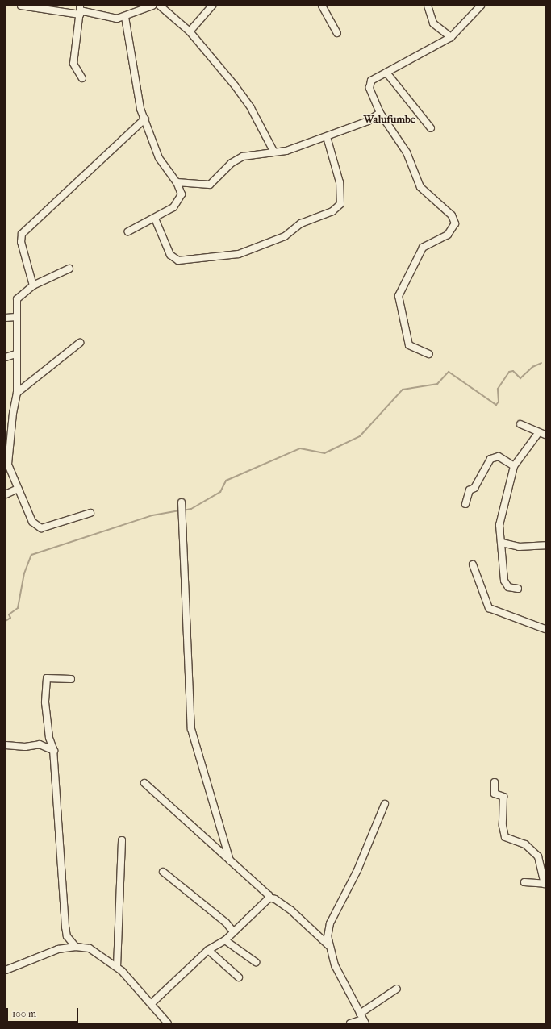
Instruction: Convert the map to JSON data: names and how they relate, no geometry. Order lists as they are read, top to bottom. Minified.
{"districts":["Walufumbe"],"scale_bar":"100 m"}
